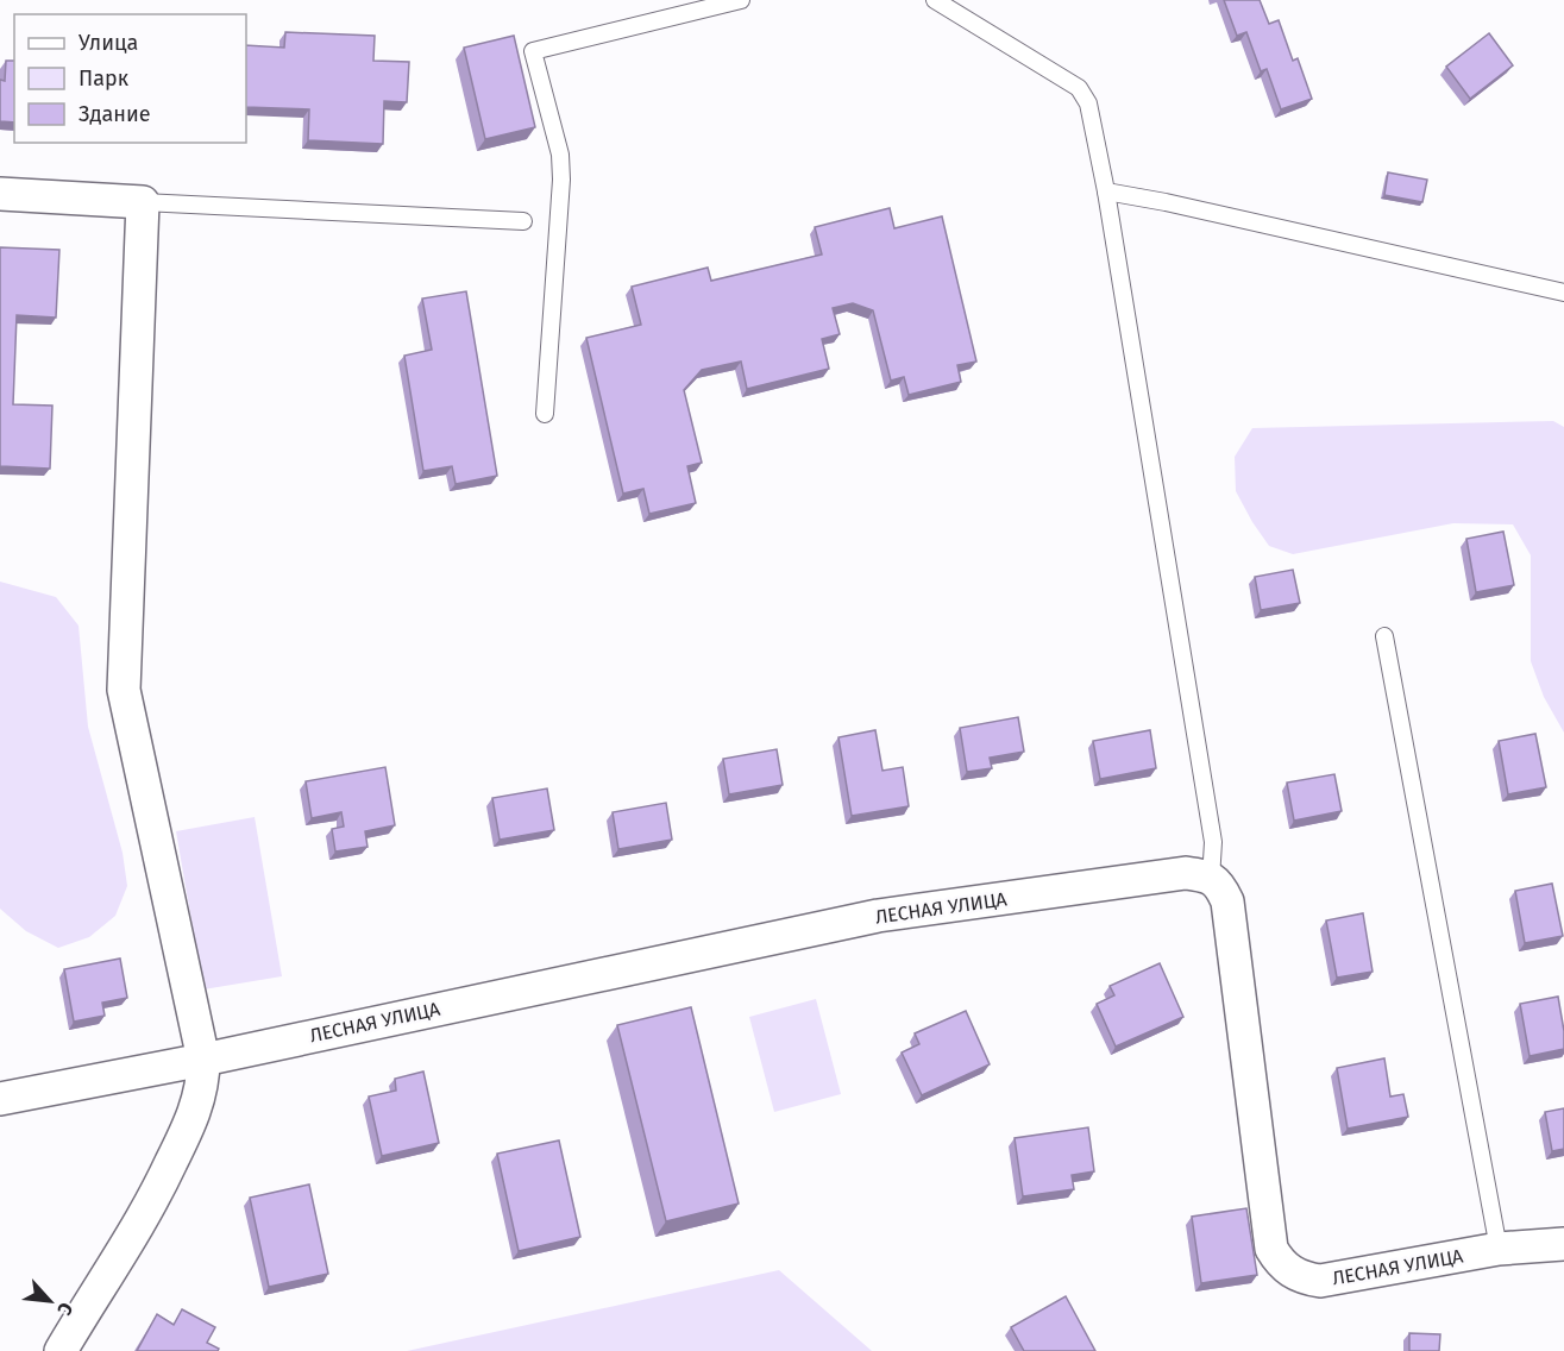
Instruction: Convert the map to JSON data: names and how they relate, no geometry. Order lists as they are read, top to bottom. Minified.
{"streets":{"street":["ЛЕСНАЯ УЛИЦА"]},"legend":["Улица","Парк","Здание"],"north":"bottom right"}
